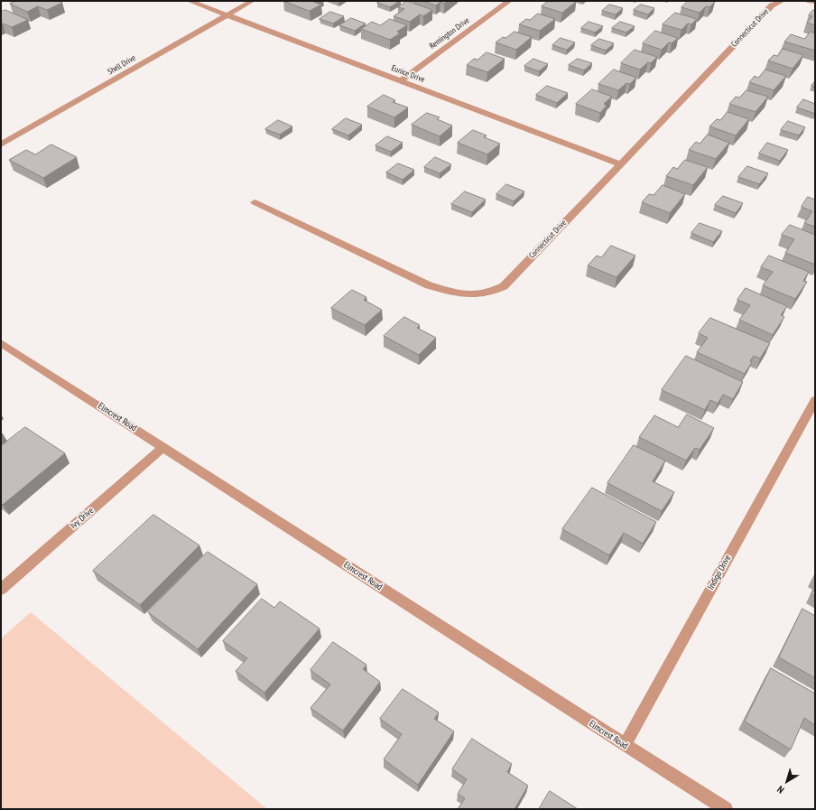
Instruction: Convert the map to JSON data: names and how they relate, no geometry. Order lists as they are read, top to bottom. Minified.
{"streets":{"street":["Connecticut Drive","Remington Drive","Shell Drive","Eunice Drive","Elmcrest Road","Ivy Drive","Indigo Drive"]},"crossings":[["Connecticut Drive","Eunice Drive"],["Remington Drive","Eunice Drive"],["Shell Drive","Eunice Drive"],["Elmcrest Road","Ivy Drive"],["Elmcrest Road","Indigo Drive"]],"north":"bottom left"}
